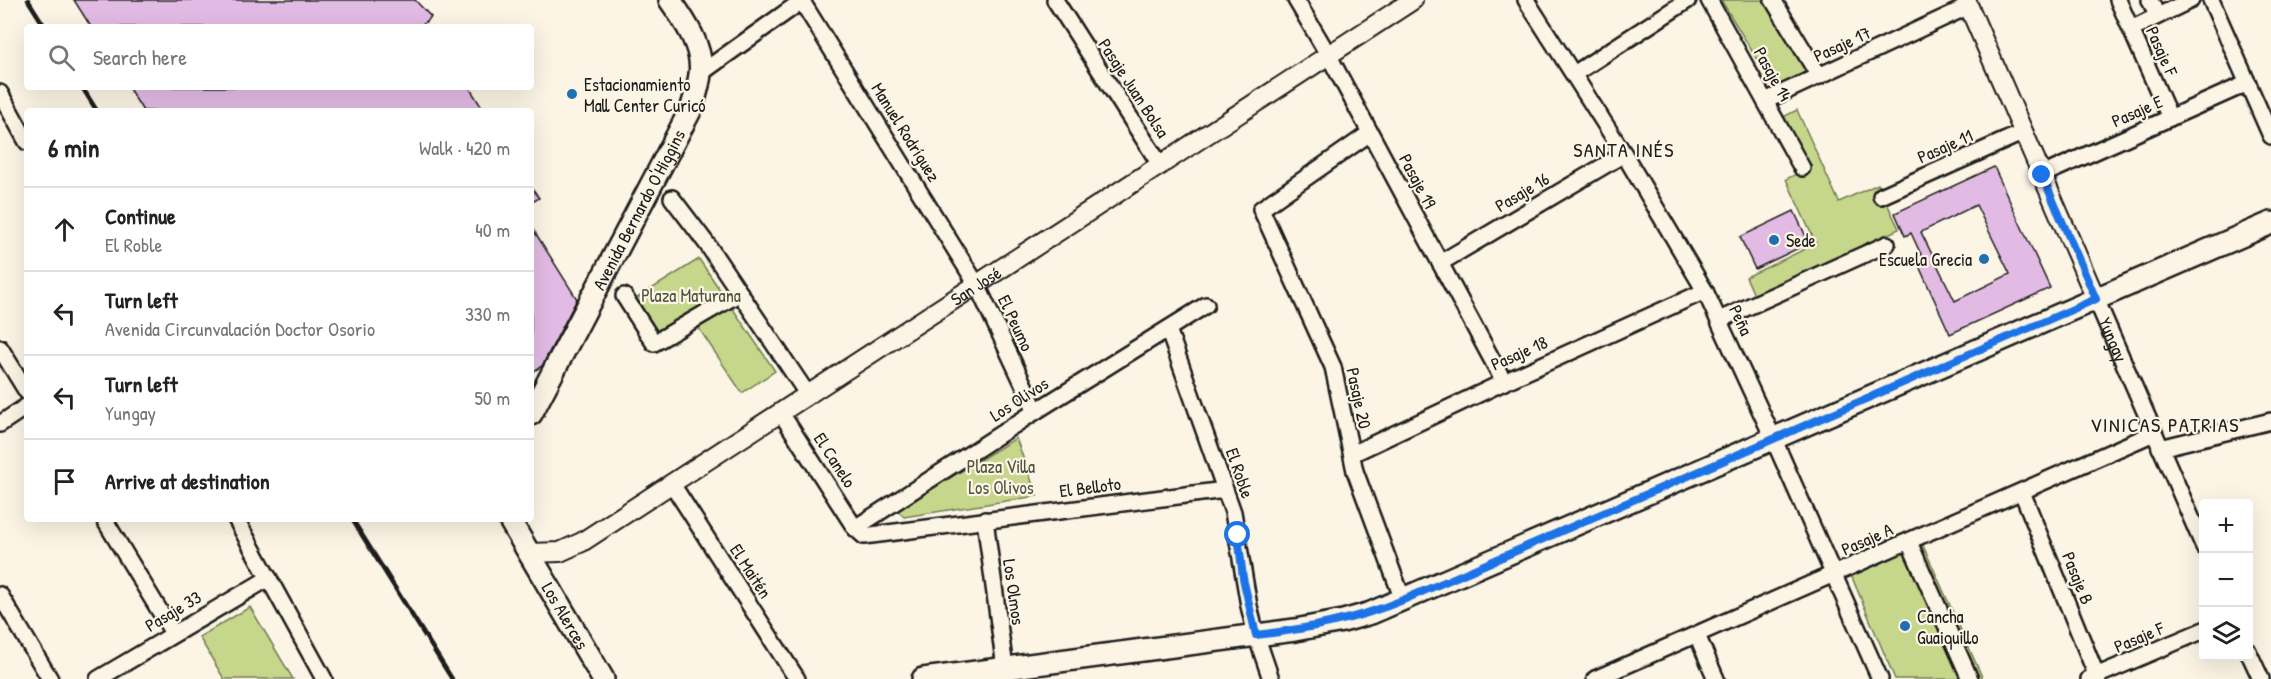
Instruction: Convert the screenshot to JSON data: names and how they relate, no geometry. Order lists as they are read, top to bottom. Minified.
{"streets":{"main road":["Avenida Bernardo O'Higgins","Los Alerces"],"street":["Pasaje 17","Pasaje F","Pasaje 14","Pasaje Juan Bolsa","Pasaje E","Manuel Rodríguez","Pasaje 11","Pasaje 19","Pasaje 16","San José","Peña","El Peumo","Yungay","Pasaje 18","Pasaje 20","Los Olivos","El Canelo","El Roble","El Belloto","Pasaje A","El Maitén","Pasaje B","Los Olmos","Pasaje 33"]},"crossings":[["Pasaje 17","Pasaje 14"],["Pasaje 17","Yungay"],["Pasaje F","Pasaje E"],["Pasaje F","Pasaje B"],["Pasaje Juan Bolsa","San José"],["Pasaje E","Yungay"],["Manuel Rodríguez","San José"],["Manuel Rodríguez","El Peumo"],["Pasaje 11","Yungay"],["Pasaje 19","Pasaje 16"],["Pasaje 19","San José"],["Pasaje 19","Pasaje 18"],["Pasaje 19","Pasaje 20"],["Pasaje 16","Peña"],["San José","El Peumo"],["San José","El Canelo"],["San José","El Maitén"],["San José","Los Alerces"],["Peña","Pasaje 18"],["Peña","Pasaje A"],["El Peumo","Los Olivos"],["Yungay","Pasaje A"],["Pasaje 18","Pasaje 20"],["Los Olivos","El Canelo"],["Los Olivos","El Roble"],["Los Olivos","El Belloto"],["El Canelo","El Belloto"],["El Roble","El Belloto"],["El Belloto","Los Olmos"],["Pasaje A","Pasaje B"]],"districts":["SANTA INÉS","VINICAS PATRIAS"],"parks":["Plaza Maturana","Plaza Villa Los Olivos"],"places":["Estacionamiento Mall Center Curicó","Sede","Escuela Grecia","Cancha Guaiquillo"],"page":{"search":"Search here","heading":["6 min","Walk · 420 m"],"list":[["Continue","El Roble","40 m"],["Turn left","Avenida Circunvalación Doctor Osorio","330 m"],["Turn left","Yungay","50 m"],"Arrive at destination"],"map_buttons":["+","−"]}}
